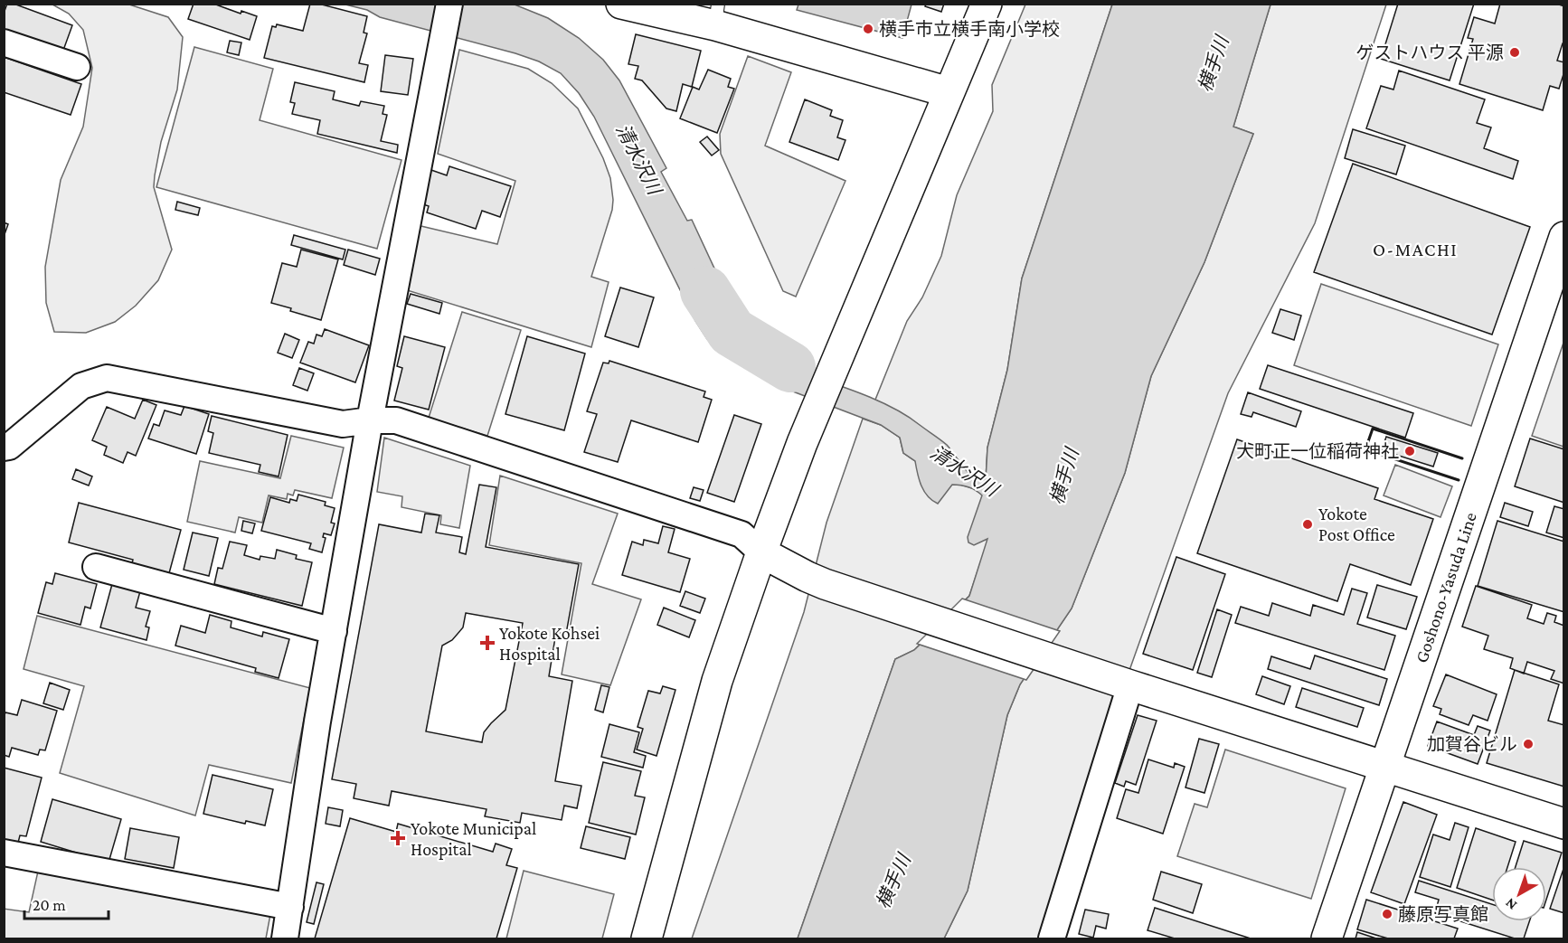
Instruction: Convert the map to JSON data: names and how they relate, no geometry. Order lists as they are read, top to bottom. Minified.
{"streets":{"street":["Goshono-Yasuda Line"]},"districts":["O-MACHI"],"water":["横手川","清水沢川"],"places":{"other":["横手市立横手南小学校","ゲストハウス 平源","大町正一位稲荷神社","Yokote Post Office","加賀谷ビル","藤原写真館"],"health":["Yokote Kohsei Hospital","Yokote Municipal Hospital"]},"scale_bar":"20 m","north":"bottom left"}
